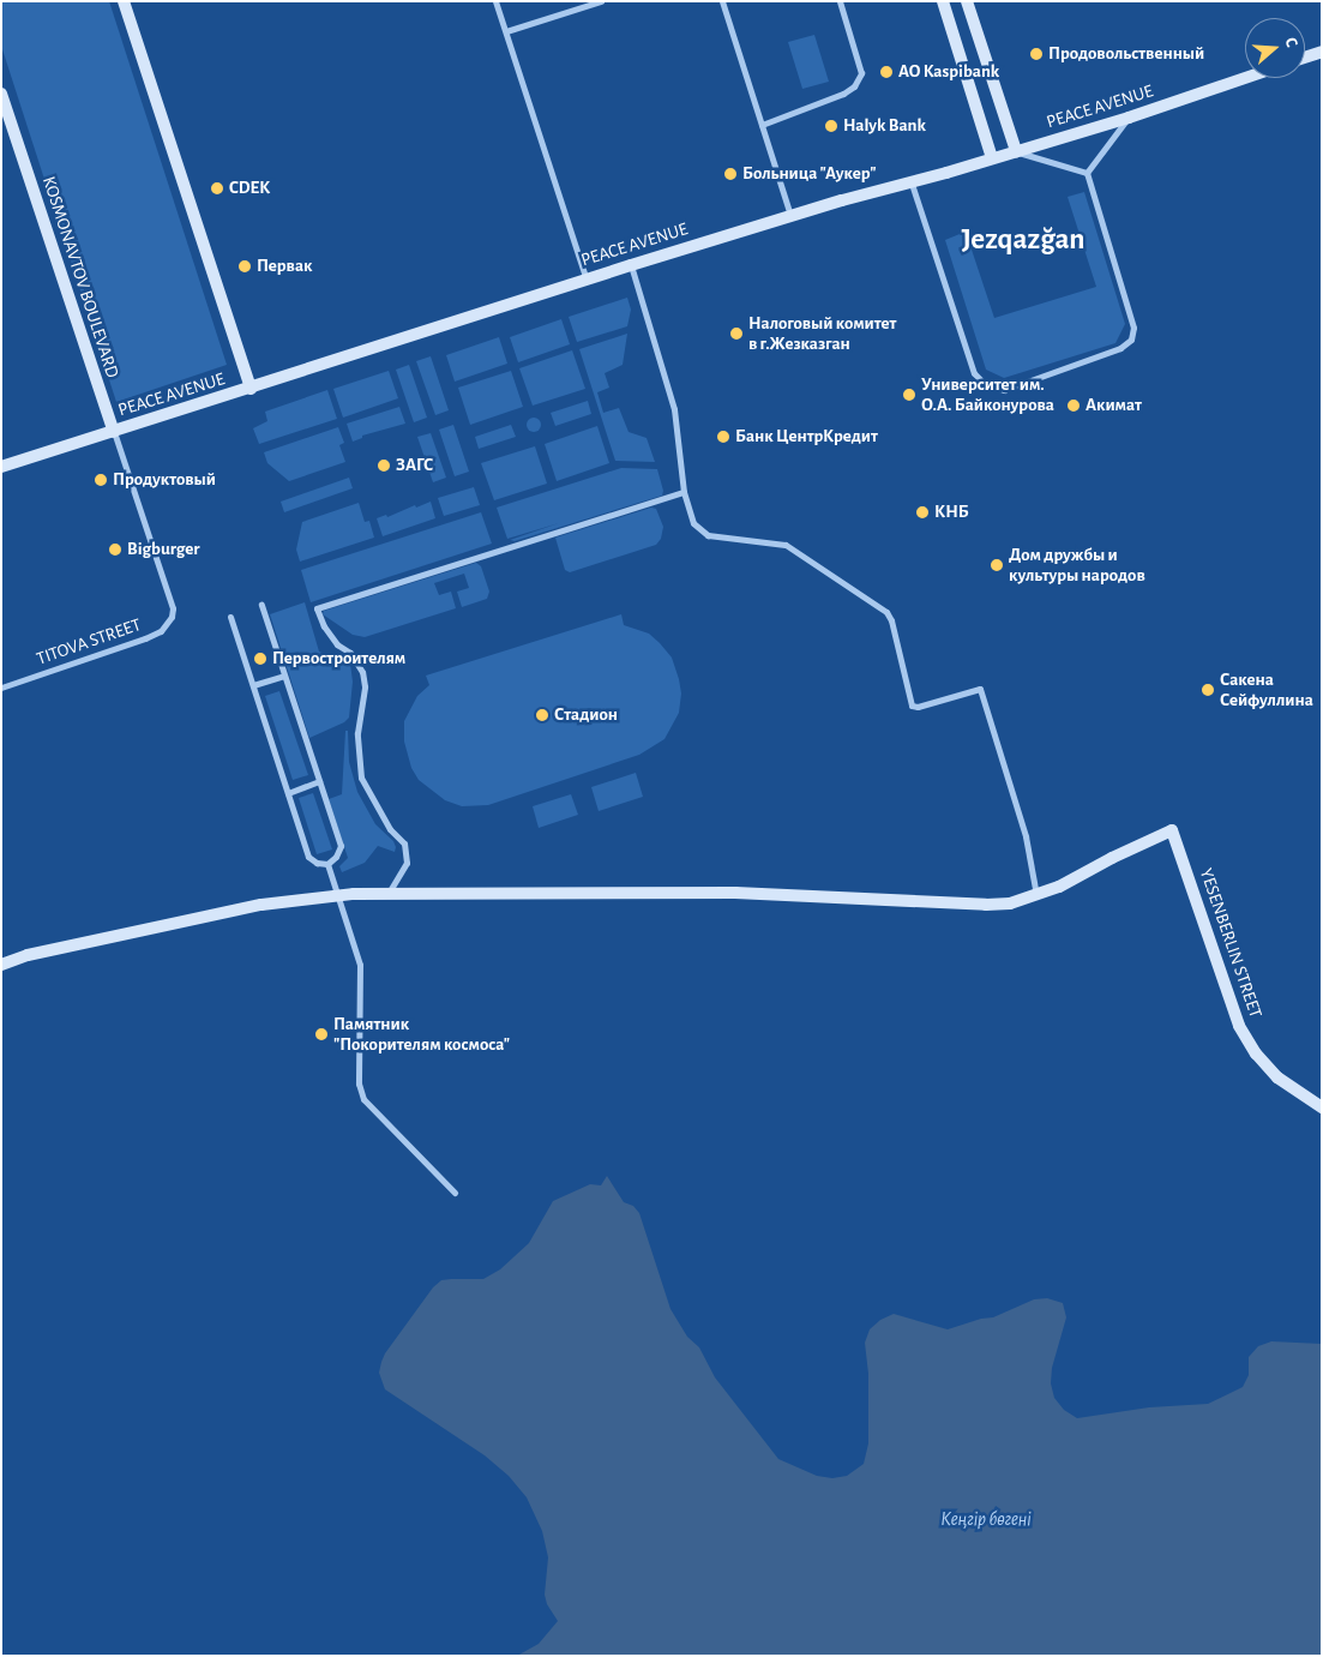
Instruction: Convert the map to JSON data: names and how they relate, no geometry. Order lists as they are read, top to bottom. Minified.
{"streets":{"street":["PEACE AVENUE","KOSMONAVTOV BOULEVARD","TITOVA STREET","YESENBERLIN STREET"]},"crossings":[["PEACE AVENUE","KOSMONAVTOV BOULEVARD"],["KOSMONAVTOV BOULEVARD","TITOVA STREET"]],"districts":["Jezqazğan"],"water":["Кеңгір бөгені"],"places":["Продовольственный","AO Kaspibank","Halyk Bank","Больница \"Аукер\"","CDEK","Первак","Налоговый комитет в г.Жезказган","Университет им. О.А. Байконурова","Акимат","Банк ЦентрКредит","ЗАГС","Продуктовый","КНБ","Bigburger","Дом дружбы и культуры народов","Первостроителям","Сакена Сейфуллина","Стадион","Памятник \"Покорителям космоса\""],"north":"right"}
